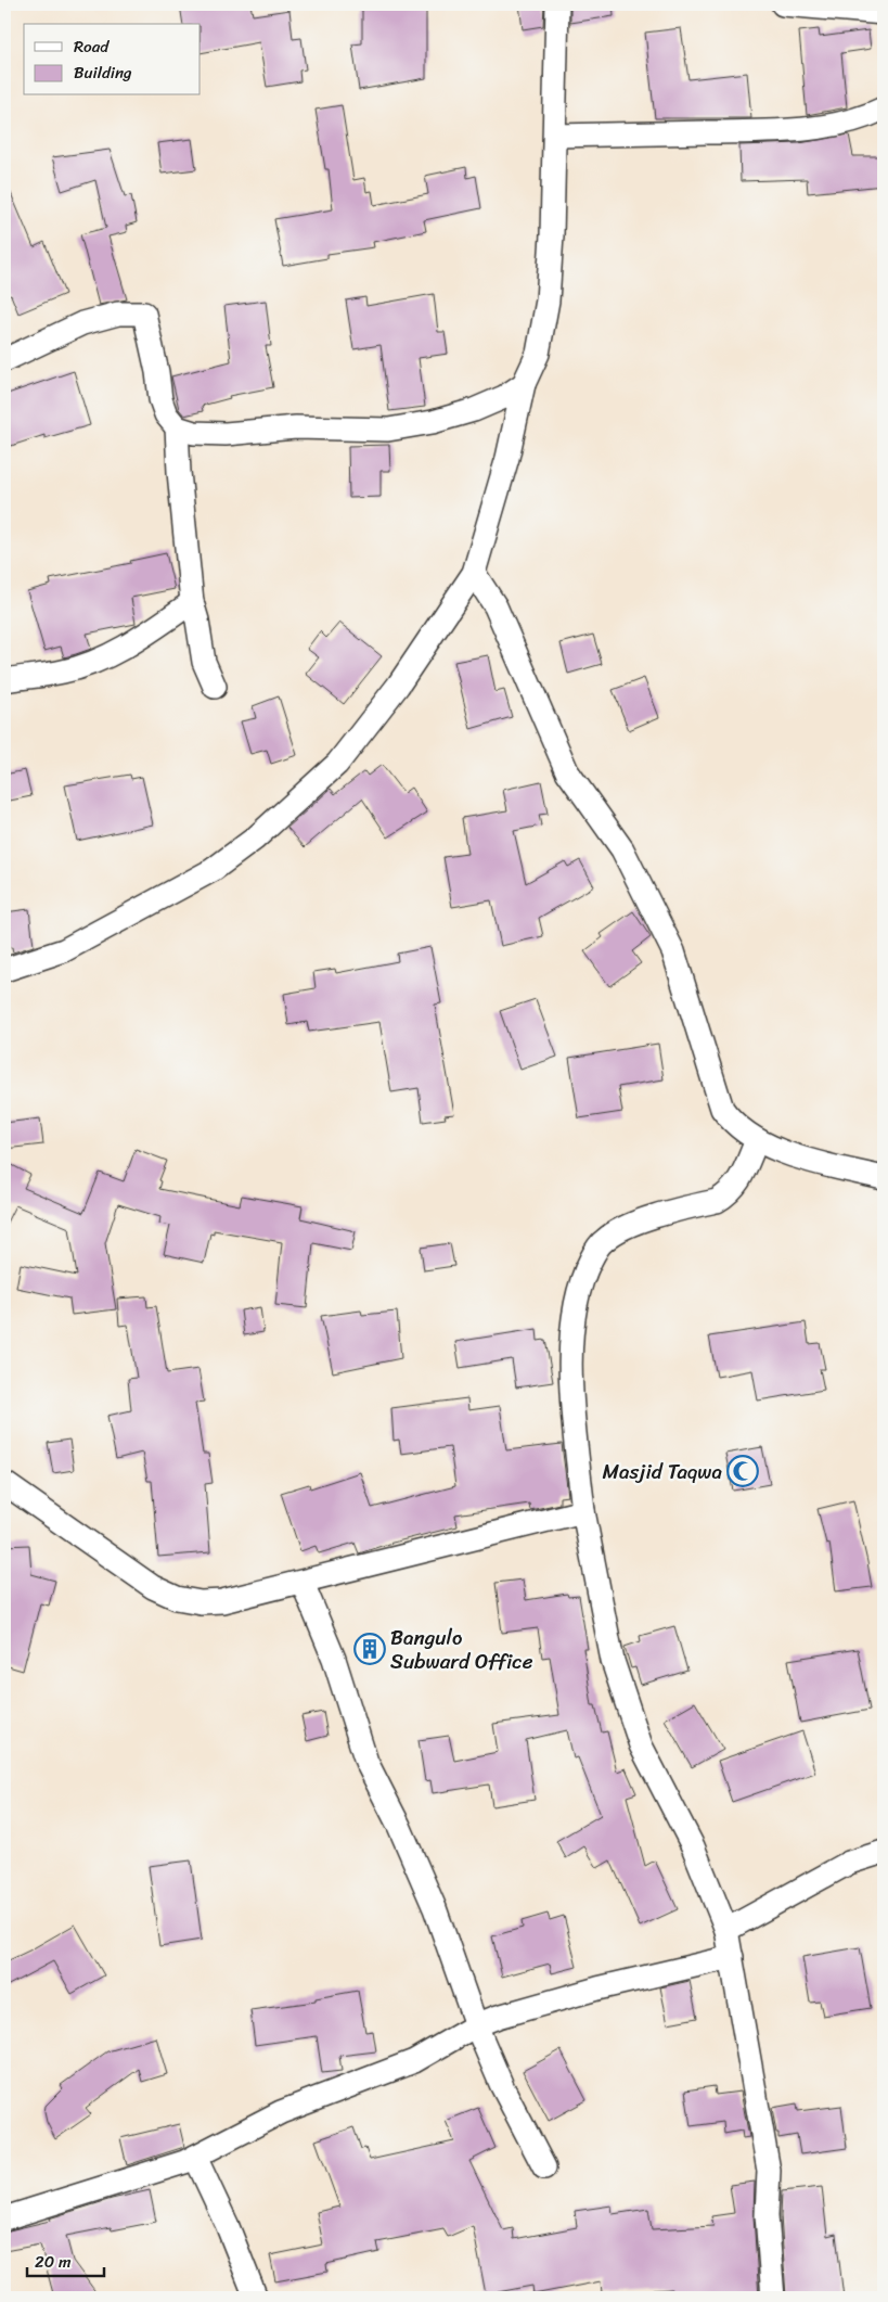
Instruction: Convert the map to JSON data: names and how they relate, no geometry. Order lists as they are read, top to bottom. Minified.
{"places":{"mosque":["Masjid Taqwa"],"building":["Bangulo Subward Office"]},"legend":["Road","Building"],"scale_bar":"20 m"}
